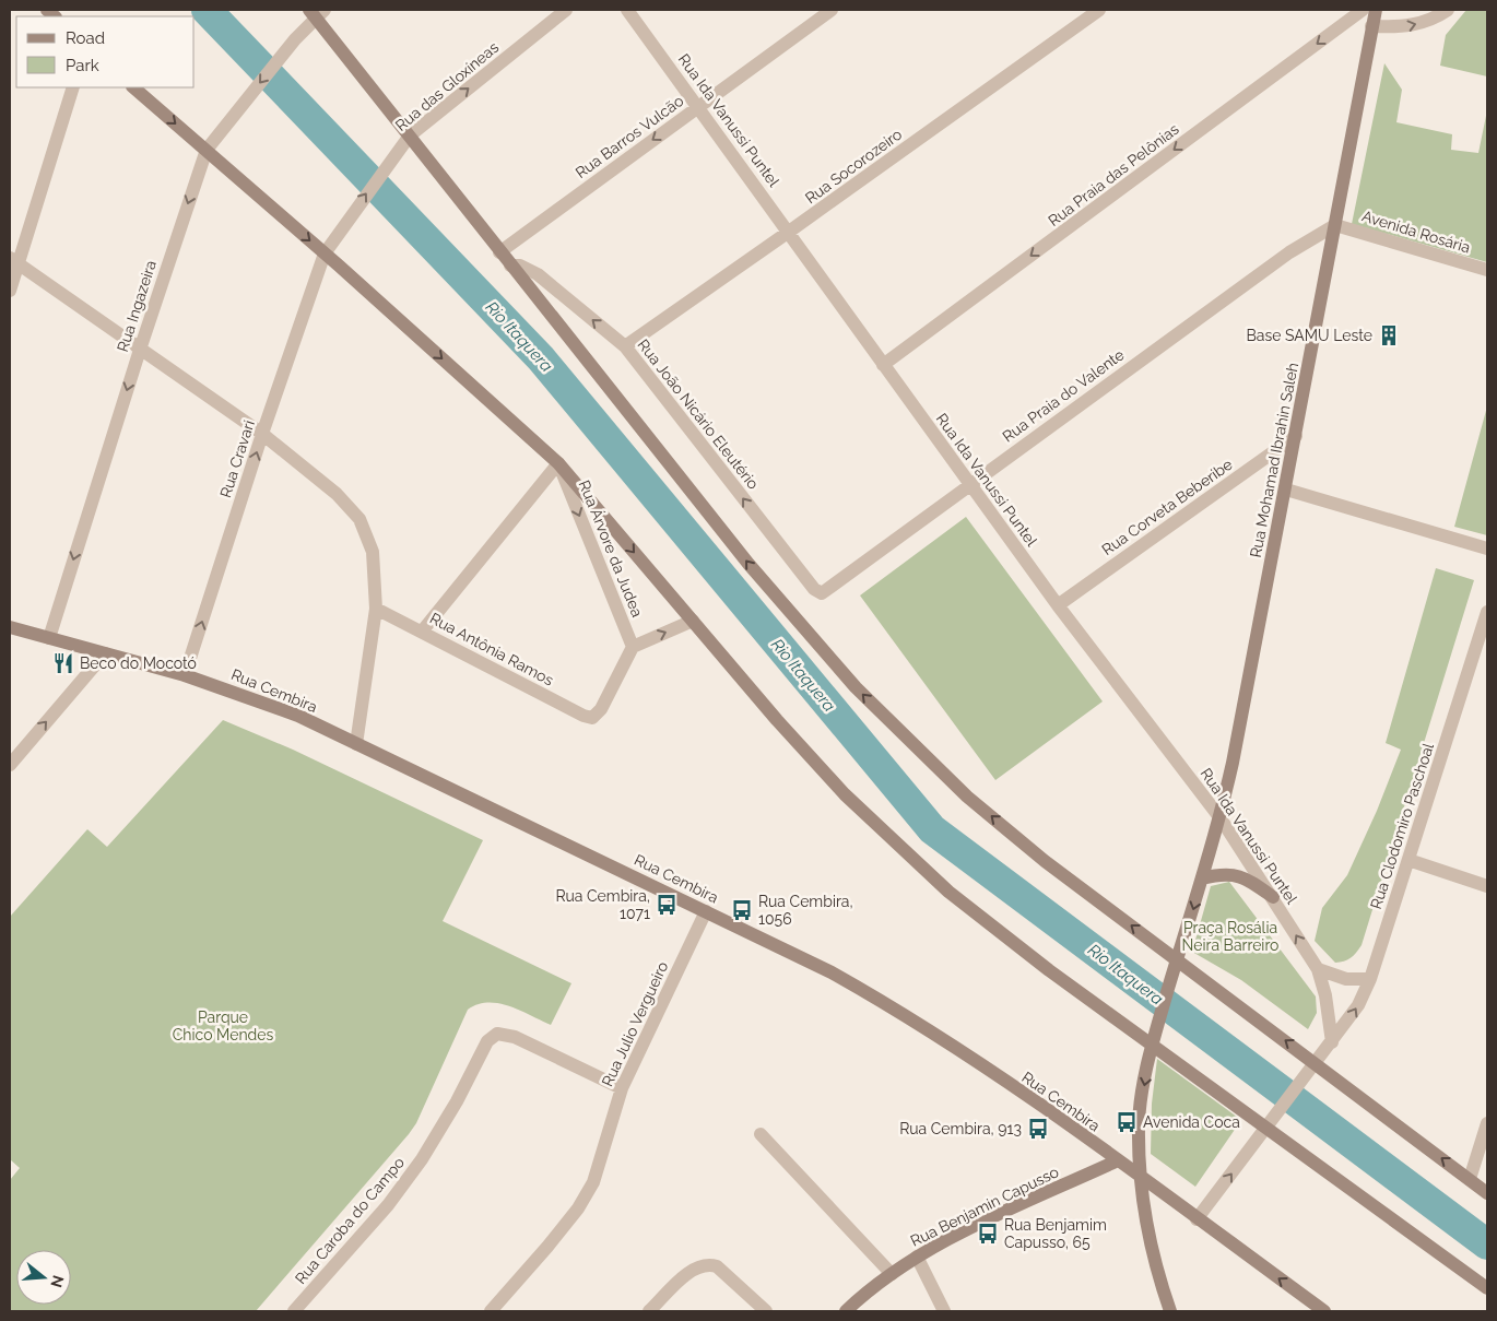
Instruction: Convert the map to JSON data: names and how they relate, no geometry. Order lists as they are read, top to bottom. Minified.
{"streets":{"street":["Rua das Gloxíneas","Rua Ida Vanussi Puntel","Rua Barros Vulcão","Rua Socorozeiro","Rua Praia das Pelônias","Avenida Rosária","Rua Ingazeira","Rua Praia do Valente","Rua João Nicário Eleutério","Rua Cravari","Rua Mohamad Ibrahin Saleh","Rua Corveta Beberibe","Rua Árvore da Judea","Rua Antônia Ramos","Rua Cembira","Rua Clodomiro Paschoal","Rua Julio Vergueiro","Rua Benjamin Capusso","Rua Caroba do Campo"]},"crossings":[["Rua das Gloxíneas","Rua Cravari"],["Rua Ida Vanussi Puntel","Rua Barros Vulcão"],["Rua Ida Vanussi Puntel","Rua Socorozeiro"],["Rua Ida Vanussi Puntel","Rua Praia das Pelônias"],["Rua Ida Vanussi Puntel","Rua Praia do Valente"],["Rua Ida Vanussi Puntel","Rua Mohamad Ibrahin Saleh"],["Rua Ida Vanussi Puntel","Rua Corveta Beberibe"],["Rua Ida Vanussi Puntel","Rua Clodomiro Paschoal"],["Rua Socorozeiro","Rua João Nicário Eleutério"],["Avenida Rosária","Rua Praia do Valente"],["Avenida Rosária","Rua Mohamad Ibrahin Saleh"],["Rua Ingazeira","Rua Cembira"],["Rua Praia do Valente","Rua João Nicário Eleutério"],["Rua Praia do Valente","Rua Mohamad Ibrahin Saleh"],["Rua Cravari","Rua Cembira"],["Rua Mohamad Ibrahin Saleh","Rua Corveta Beberibe"],["Rua Árvore da Judea","Rua Antônia Ramos"],["Rua Cembira","Rua Julio Vergueiro"],["Rua Cembira","Rua Benjamin Capusso"],["Rua Julio Vergueiro","Rua Caroba do Campo"]],"one_way":["Rua das Gloxíneas","Rua Barros Vulcão","Rua Praia das Pelônias","Rua Ingazeira","Rua Cravari"],"water":["Rio Itaquera"],"parks":["Praça Rosália Neira Barreiro","Parque Chico Mendes"],"places":{"building":["Base SAMU Leste"],"restaurant":["Beco do Mocotó"],"bus stop":["Rua Cembira, 1071","Rua Cembira, 1056","Avenida Coca","Rua Cembira, 913","Rua Benjamim Capusso, 65"]},"legend":["Road","Park"],"north":"right"}
